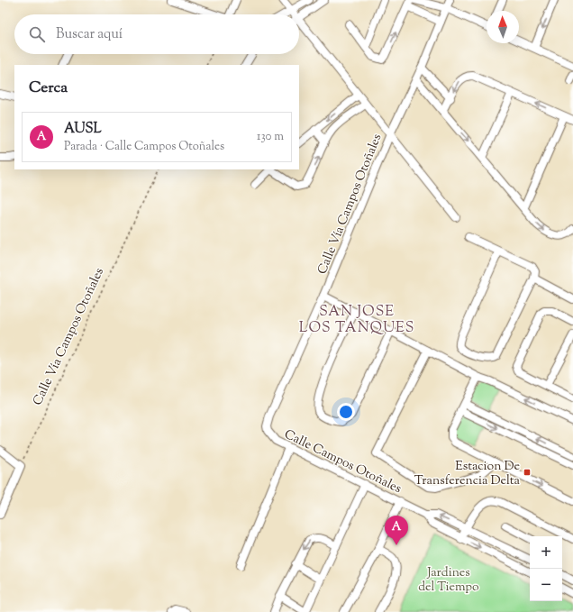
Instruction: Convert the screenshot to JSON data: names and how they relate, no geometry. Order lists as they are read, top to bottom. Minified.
{"streets":{"street":["Calle Vía Campos Otoñales","Calle Campos Otoñales"]},"crossings":[["Calle Vía Campos Otoñales","Calle Campos Otoñales"]],"districts":["SAN JOSE LOS TANQUES"],"parks":["Jardines del Tiempo"],"places":{"transit":["Estacion De Transferencia Delta"]},"north":"top","page":{"search":"Buscar aquí","heading":"Cerca","list":[{"mark":"A","name":"AUSL","note":"Parada · Calle Campos Otoñales","value":"130 m"}],"pins":"A","map_buttons":["+","−"]}}
